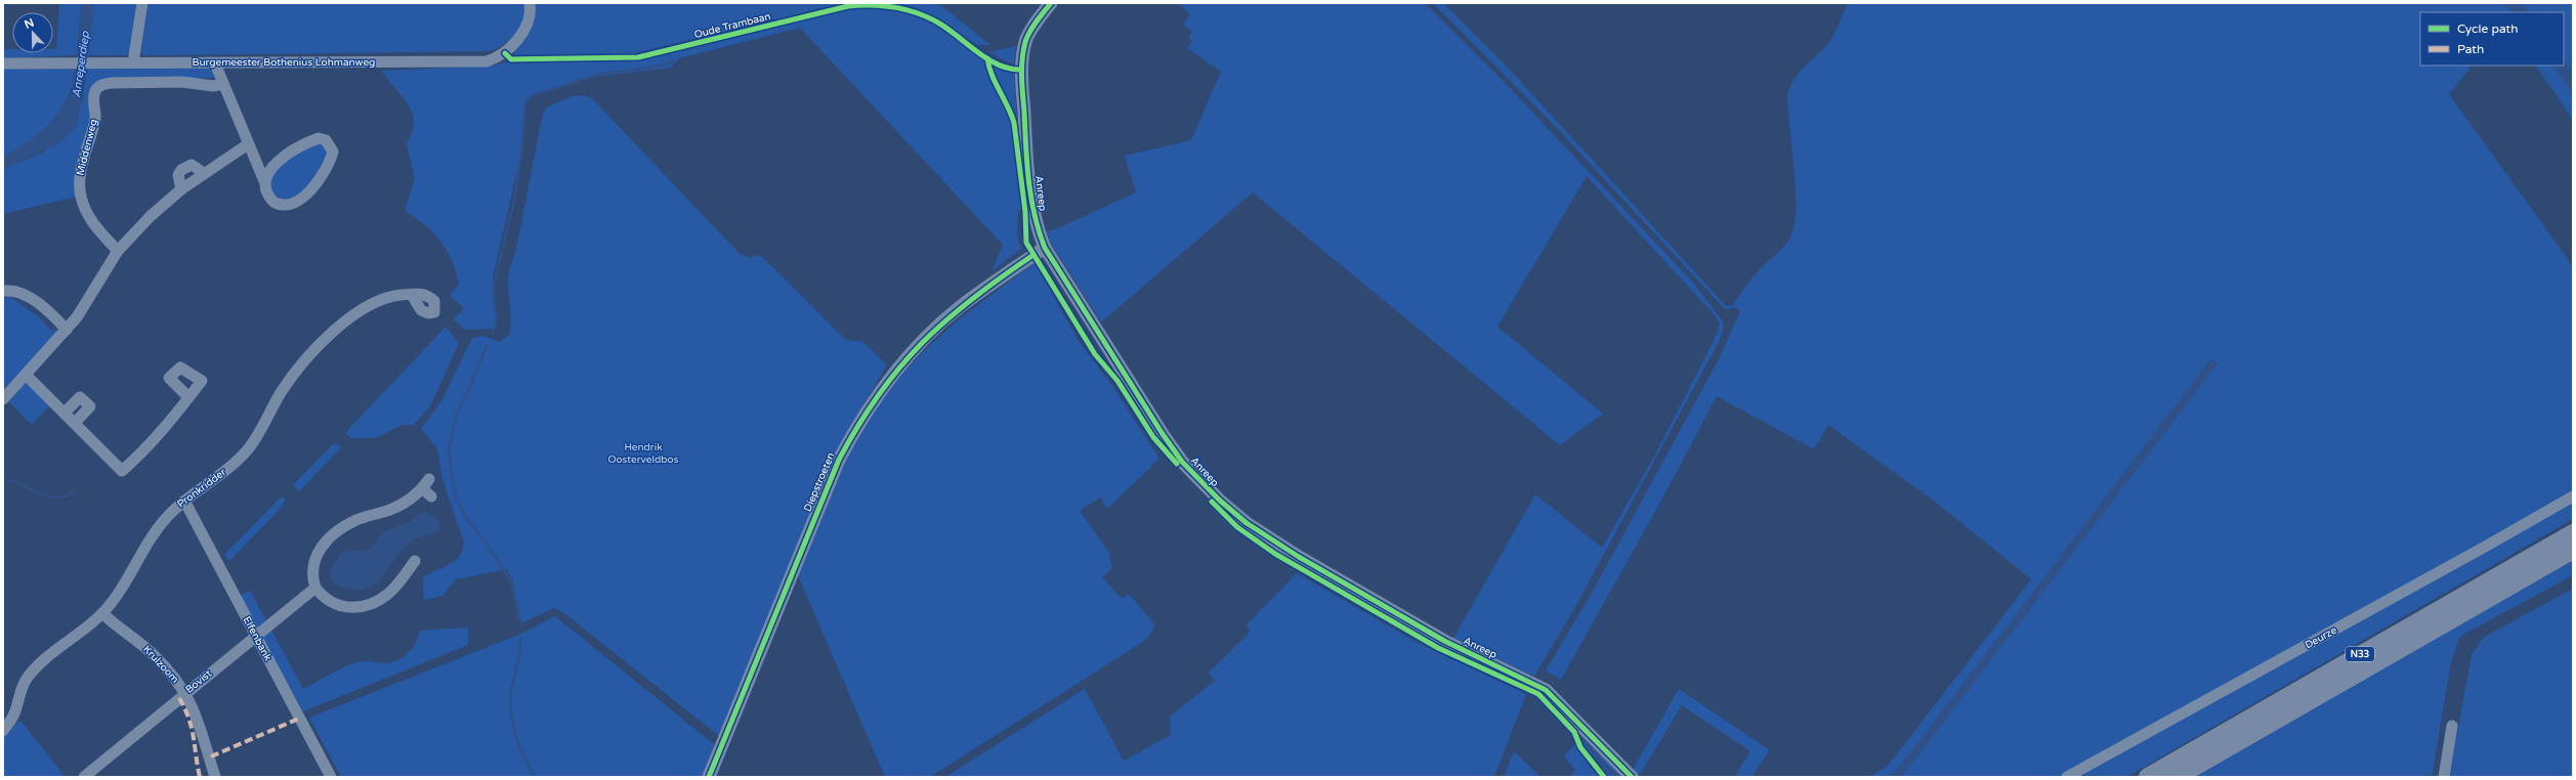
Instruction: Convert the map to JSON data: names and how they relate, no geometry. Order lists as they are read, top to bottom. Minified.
{"streets":{"highway":["N33"],"street":["Burgemeester Bothenius Lohmanweg","Middenweg","Anreep","Diepstroeten","Pronkridder","Deurze","Elfenbank","Krulzoom","Bovist"],"cycle path":["Oude Trambaan"]},"crossings":[["Anreep","Diepstroeten"],["Pronkridder","Elfenbank"],["Pronkridder","Krulzoom"],["Elfenbank","Bovist"],["Krulzoom","Bovist"]],"water":["Anreperdiep"],"parks":["Hendrik Oosterveldbos"],"legend":["Cycle path","Path"],"north":"top"}
